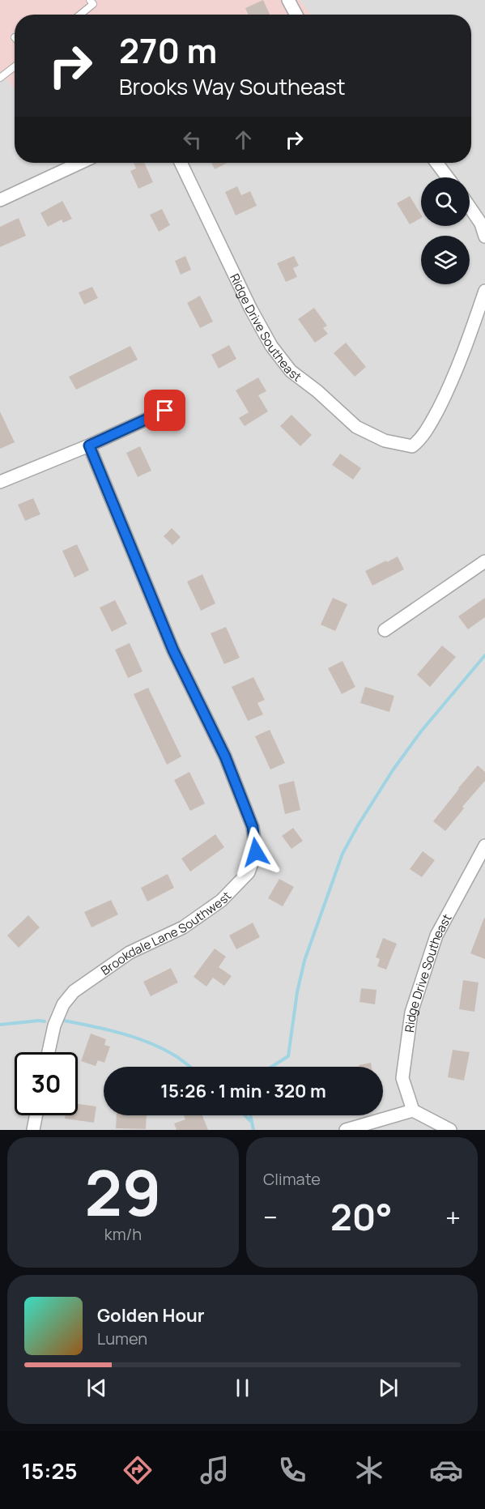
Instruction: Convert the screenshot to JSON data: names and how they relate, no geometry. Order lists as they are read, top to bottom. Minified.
{"streets":{"street":["Ridge Drive Southeast","Brookdale Lane Southwest"]},"page":{"turn":["270 m","Brooks Way Southeast"],"limit":"30","trip":"15:26 · 1 min · 320 m","tile":[["29","km/h"],"Climate"],"heat":["−","20°","+"],"song":["Golden Hour","Lumen"],"tabs":"15:25"}}
